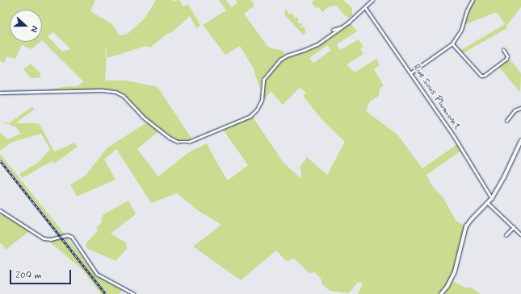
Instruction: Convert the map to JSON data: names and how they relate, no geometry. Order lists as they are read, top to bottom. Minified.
{"streets":{"street":["Rue Sous Plumont"]},"scale_bar":"200 m","north":"right"}
